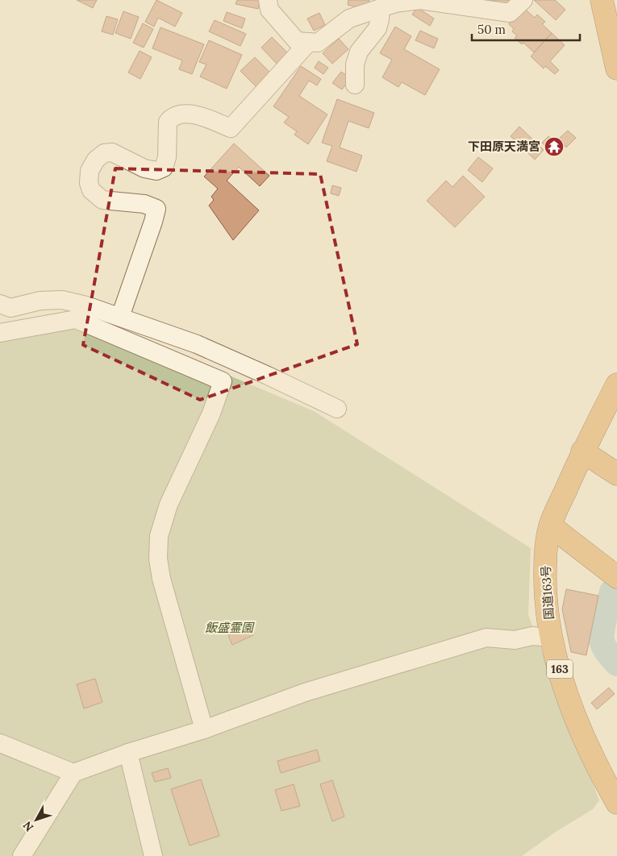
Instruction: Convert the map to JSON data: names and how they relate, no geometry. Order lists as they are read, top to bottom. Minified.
{"streets":{"highway":["国道163号","163"]},"parks":["飯盛霊園"],"places":{"temple":["下田原天満宮"]},"scale_bar":"50 m","north":"bottom left"}
